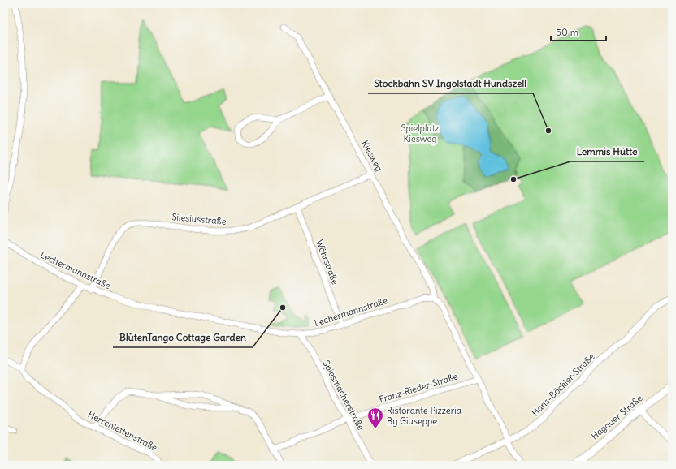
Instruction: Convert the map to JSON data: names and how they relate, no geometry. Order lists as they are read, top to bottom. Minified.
{"streets":{"street":["Kiesweg","Silesiusstraße","Wöhrstraße","Lechermannstraße","Hans-Böckler-Straße","Franz-Rieder-Straße","Spiesmacherstraße","Hagauer Straße","Herrenlettenstraße"]},"crossings":[["Kiesweg","Silesiusstraße"],["Kiesweg","Lechermannstraße"],["Silesiusstraße","Wöhrstraße"],["Silesiusstraße","Lechermannstraße"],["Wöhrstraße","Lechermannstraße"],["Lechermannstraße","Spiesmacherstraße"],["Franz-Rieder-Straße","Spiesmacherstraße"]],"parks":["Spielplatz Kiesweg"],"places":{"other":["Stockbahn SV Ingolstadt Hundszell","Lemmis Hütte","BlütenTango Cottage Garden"],"restaurant":["Ristorante Pizzeria By Giuseppe"]},"scale_bar":"50 m"}
